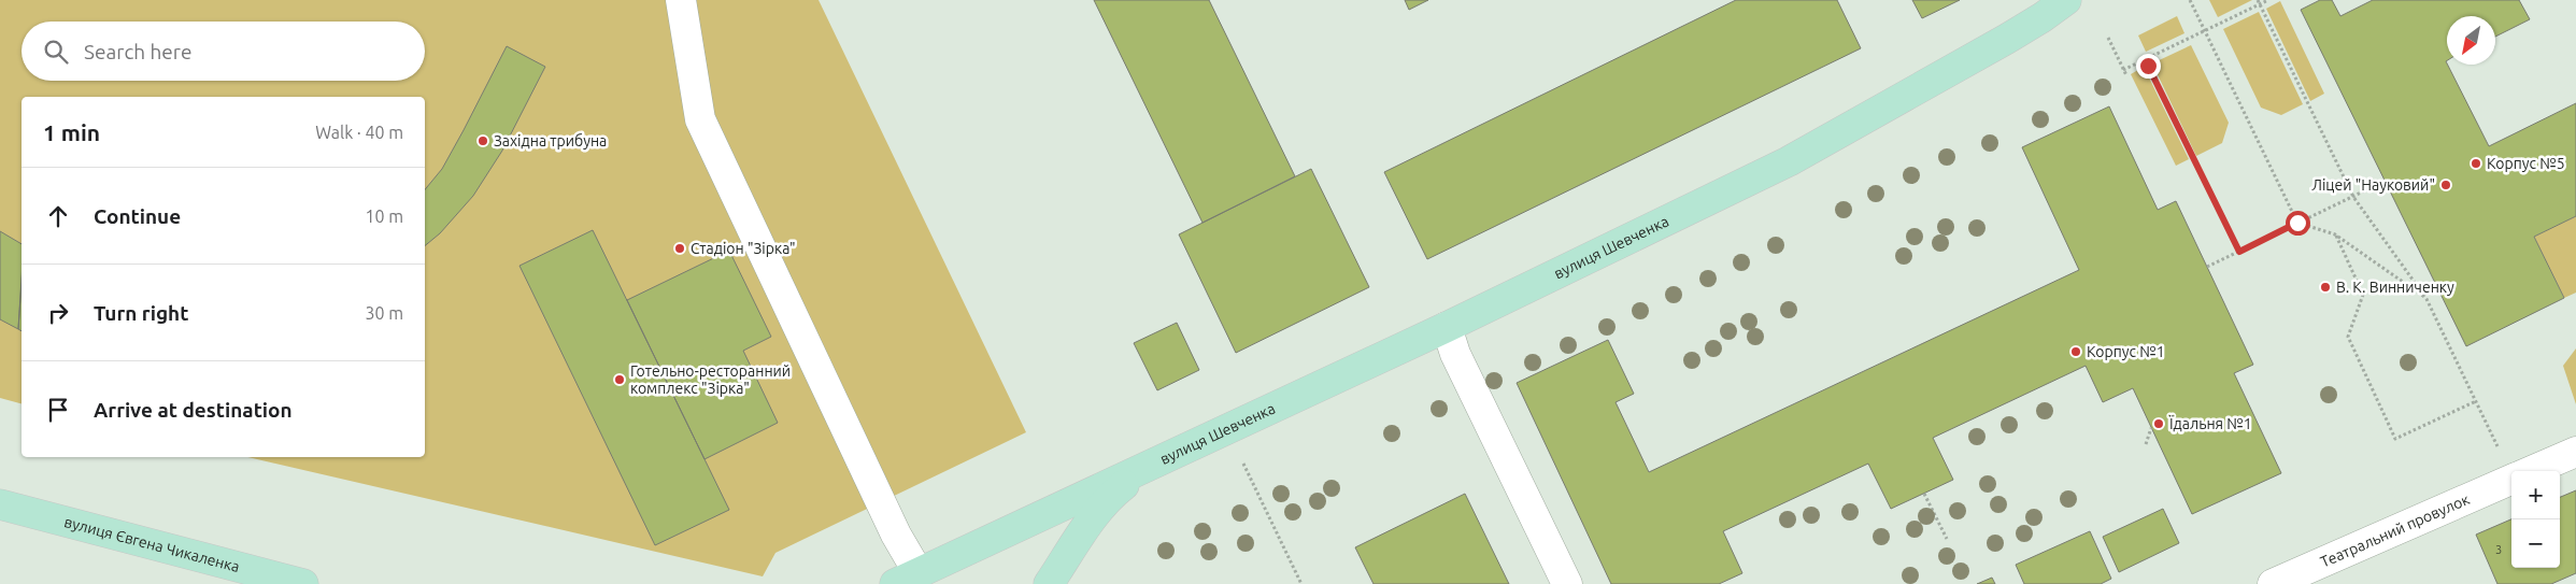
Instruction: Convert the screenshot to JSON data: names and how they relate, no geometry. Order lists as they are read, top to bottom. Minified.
{"streets":{"main road":["вулиця Шевченка","вулиця Євгена Чикаленка"],"street":["Театральний провулок"]},"places":["Західна трибуна","Корпус №5","Ліцей \"Науковий\"","Стадіон \"Зірка\"","В. К. Винниченку","Корпус №1","Готельно-ресторанний комплекс \"Зірка\"","Їдальня №1"],"house_numbers":["3"],"north":"bottom left","page":{"search":"Search here","heading":["1 min","Walk · 40 m"],"list":[["Continue","10 m"],["Turn right","30 m"],"Arrive at destination"],"map_buttons":["+","−"]}}
